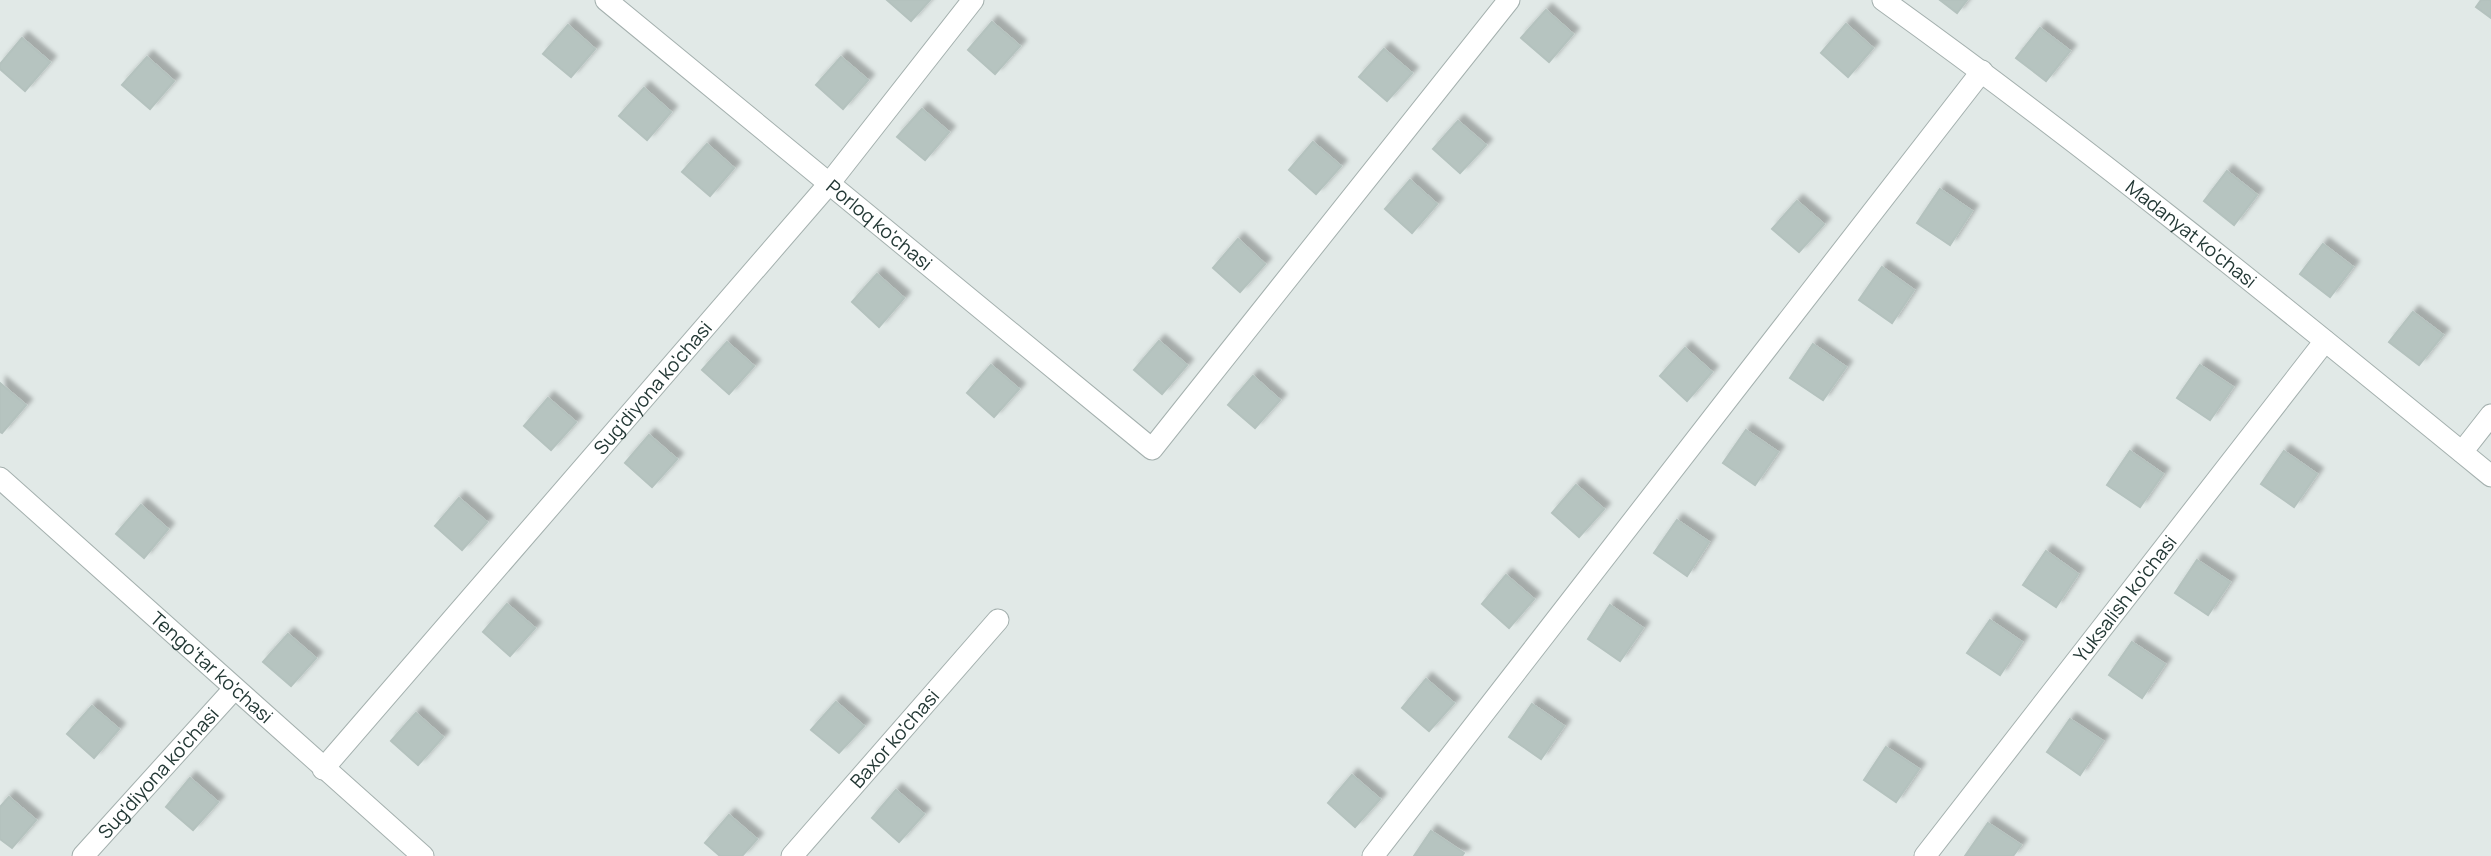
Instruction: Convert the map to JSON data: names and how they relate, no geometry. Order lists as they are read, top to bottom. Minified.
{"streets":{"street":["Porloq ko'chasi","Madanyat ko'chasi","Sug'diyona ko'chasi","Yuksalish ko'chasi","Tengo'tar ko'chasi","Baxor ko'chasi"]},"crossings":[["Porloq ko'chasi","Sug'diyona ko'chasi"],["Madanyat ko'chasi","Yuksalish ko'chasi"],["Sug'diyona ko'chasi","Tengo'tar ko'chasi"]]}
